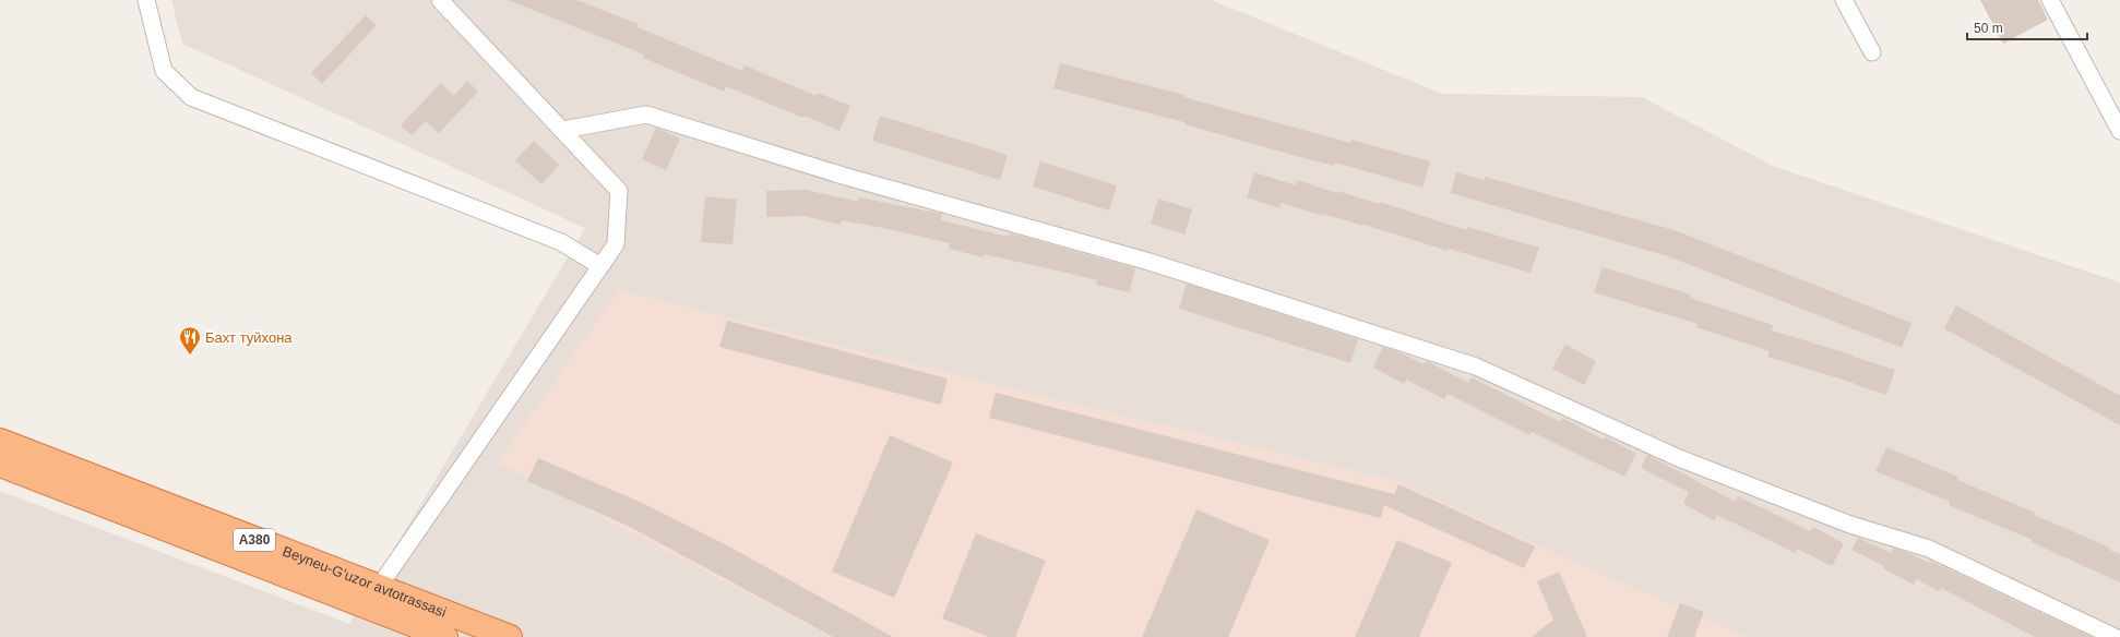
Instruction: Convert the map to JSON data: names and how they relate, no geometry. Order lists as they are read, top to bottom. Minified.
{"streets":{"highway":["A380","Beyneu-G'uzor avtotrassasi"]},"places":{"restaurant":["Бахт туйхона"]},"scale_bar":"50 m"}
